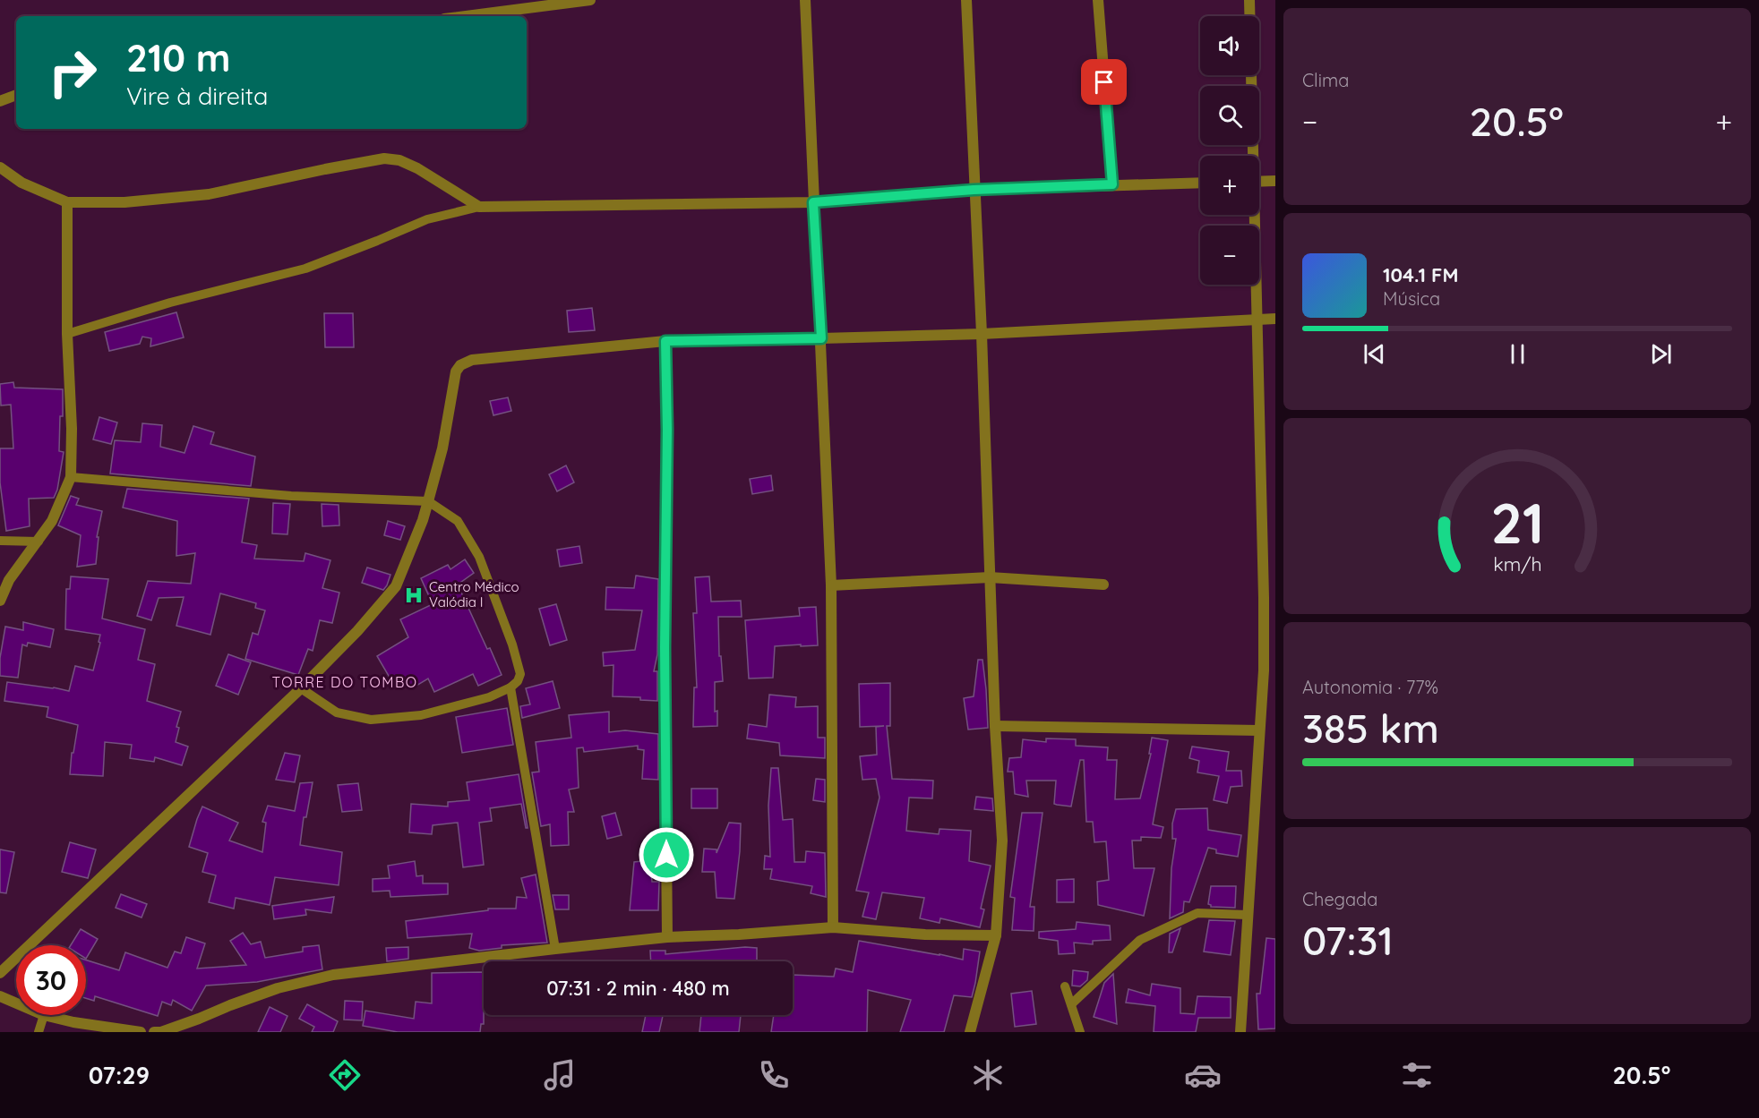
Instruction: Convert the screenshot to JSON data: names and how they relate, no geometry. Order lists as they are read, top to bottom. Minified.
{"districts":["TORRE DO TOMBO"],"places":{"hospital":["Centro Médico Valódia I"]},"page":{"tile":["Clima",["Autonomia · 77%","385 km"],["Chegada","07:31"]],"map_buttons":["+","−"],"turn":["210 m","Vire à direita"],"heat":["−","20.5°","+"],"song":["104.1 FM","Música"],"limit":"30","trip":"07:31 · 2 min · 480 m","tabs":["07:29","20.5°"],"gauge":["21","km/h"]}}
